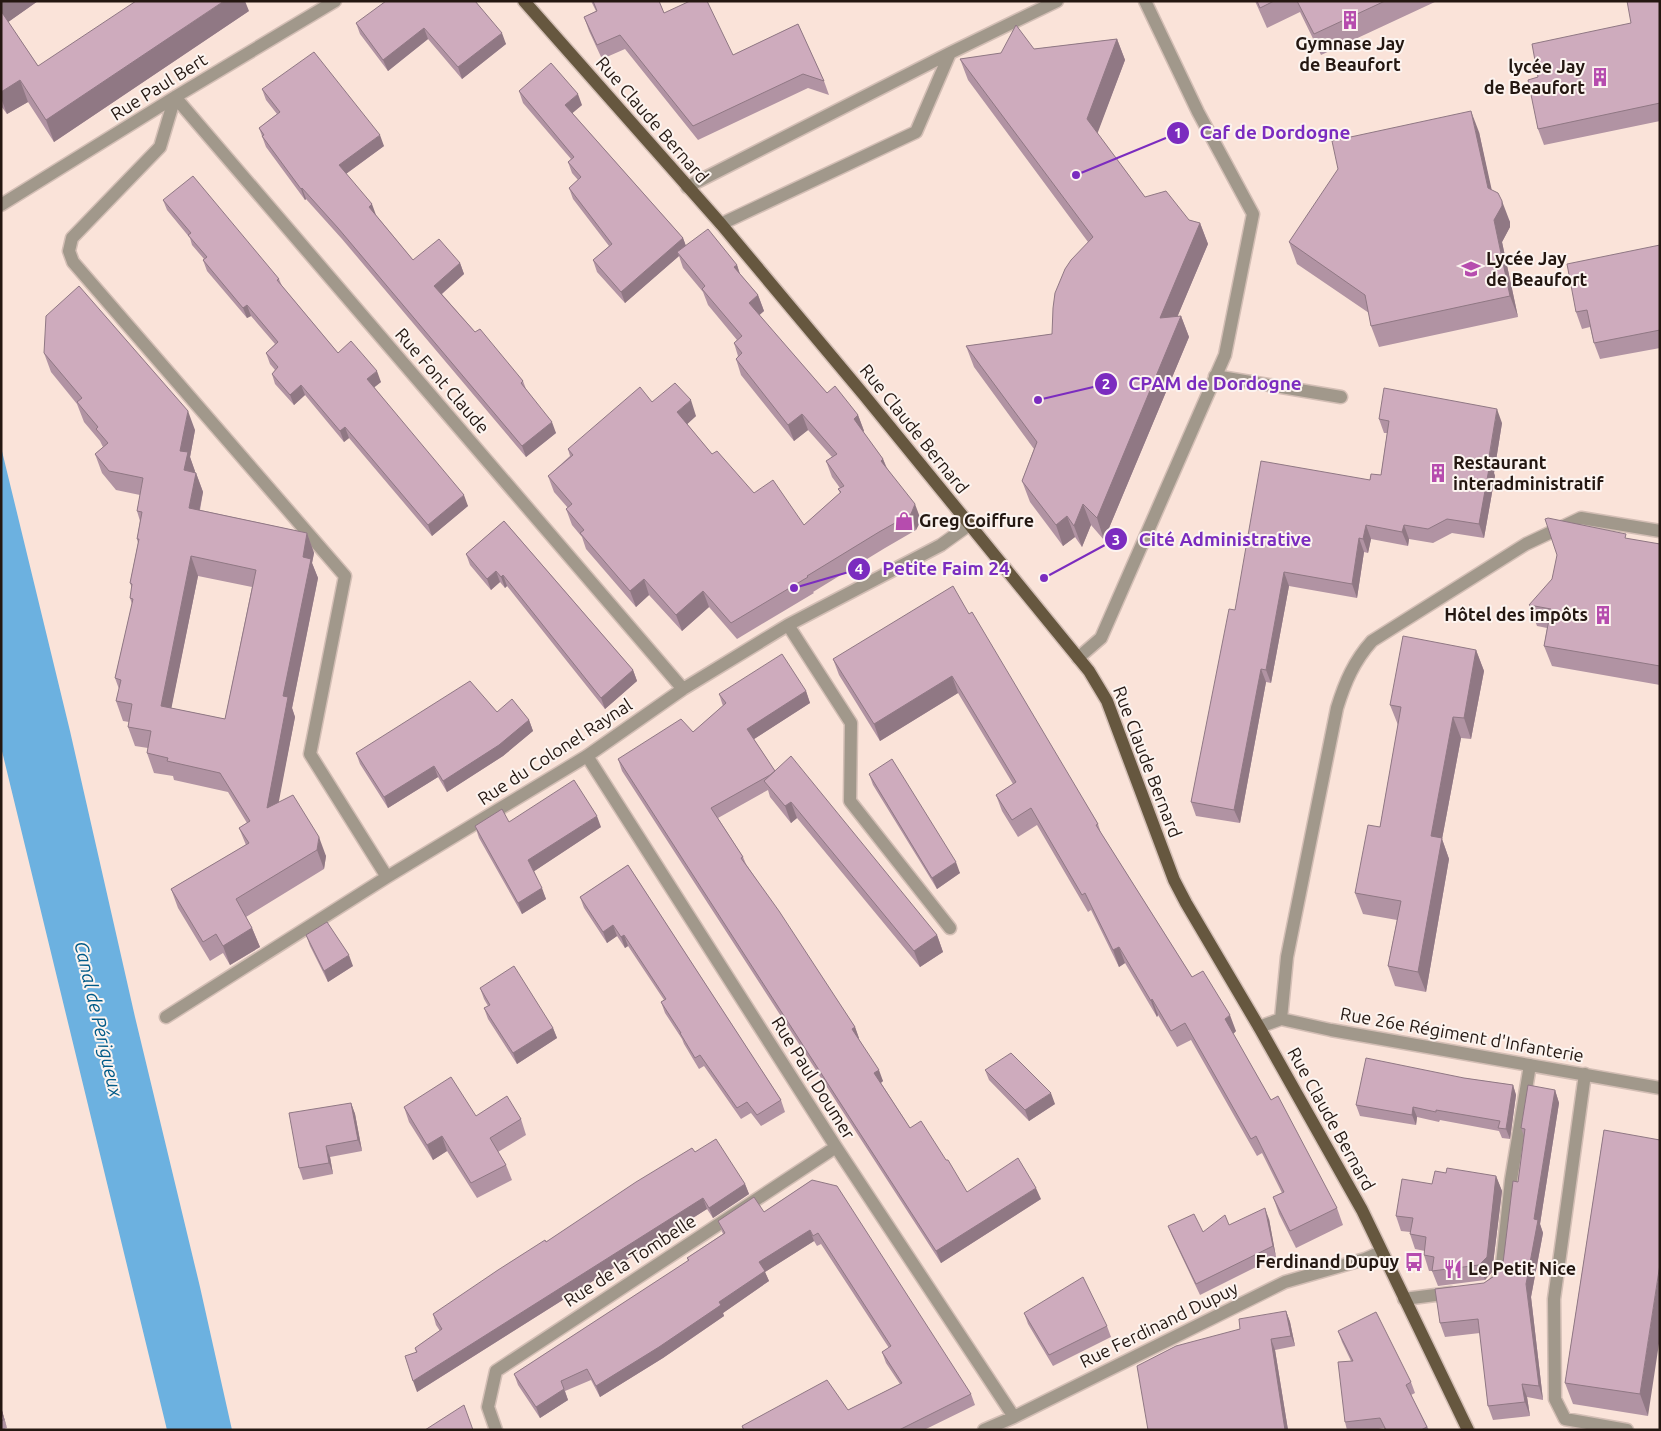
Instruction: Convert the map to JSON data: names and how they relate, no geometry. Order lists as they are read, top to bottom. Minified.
{"streets":{"main road":["Rue Claude Bernard"],"street":["Rue Paul Bert","Rue Font Claude","Rue du Colonel Raynal","Rue 26e Régiment d'Infanterie","Rue Paul Doumer","Rue de la Tombelle","Rue Ferdinand Dupuy"]},"crossings":[["Rue Paul Bert","Rue Font Claude"],["Rue Claude Bernard","Rue du Colonel Raynal"],["Rue Claude Bernard","Rue Ferdinand Dupuy"],["Rue Font Claude","Rue du Colonel Raynal"],["Rue du Colonel Raynal","Rue Paul Doumer"],["Rue Paul Doumer","Rue de la Tombelle"],["Rue Paul Doumer","Rue Ferdinand Dupuy"]],"water":["Canal de Périgueux"],"places":{"building":["Gymnase Jay de Beaufort","lycée Jay de Beaufort","Restaurant interadministratif","Hôtel des impôts"],"other":["Caf de Dordogne","CPAM de Dordogne","Cité Administrative","Petite Faim 24"],"school or university":["Lycée Jay de Beaufort"],"shop":["Greg Coiffure"],"bus stop":["Ferdinand Dupuy"],"restaurant":["Le Petit Nice"]}}
